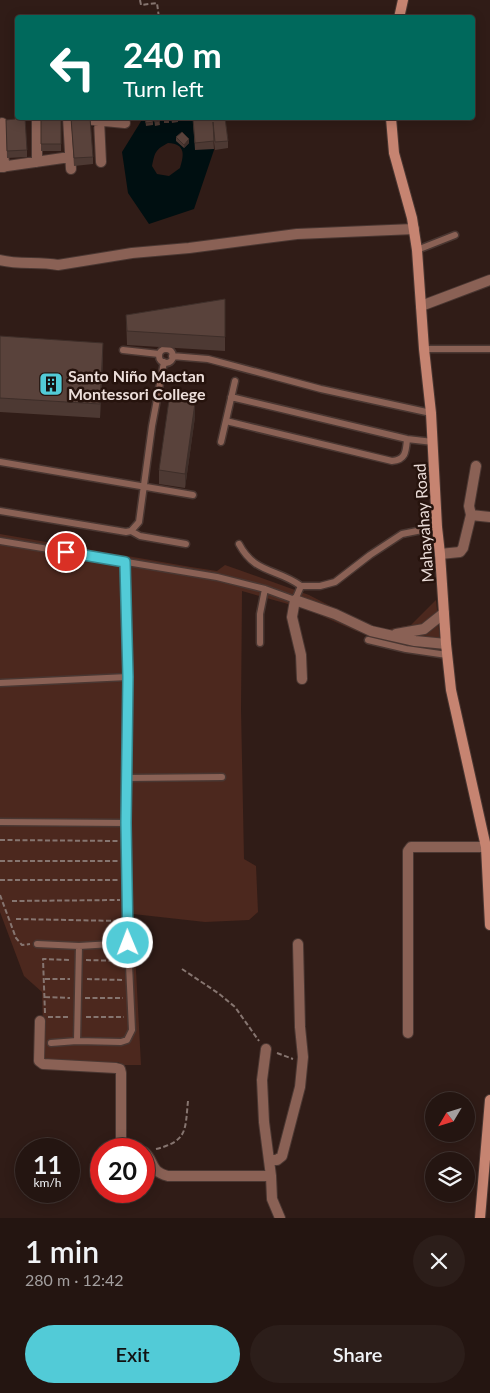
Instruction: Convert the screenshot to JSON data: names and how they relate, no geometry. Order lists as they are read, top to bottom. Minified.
{"streets":{"street":["Mahayahay Road"]},"places":{"building":["Santo Niño Mactan Montessori College"]},"north":"bottom left","page":{"turn":["240 m","Turn left"],"speed":"11 km/h","limit":"20","heading":["1 min","280 m · 12:42"],"buttons":["Exit","Share"]}}
